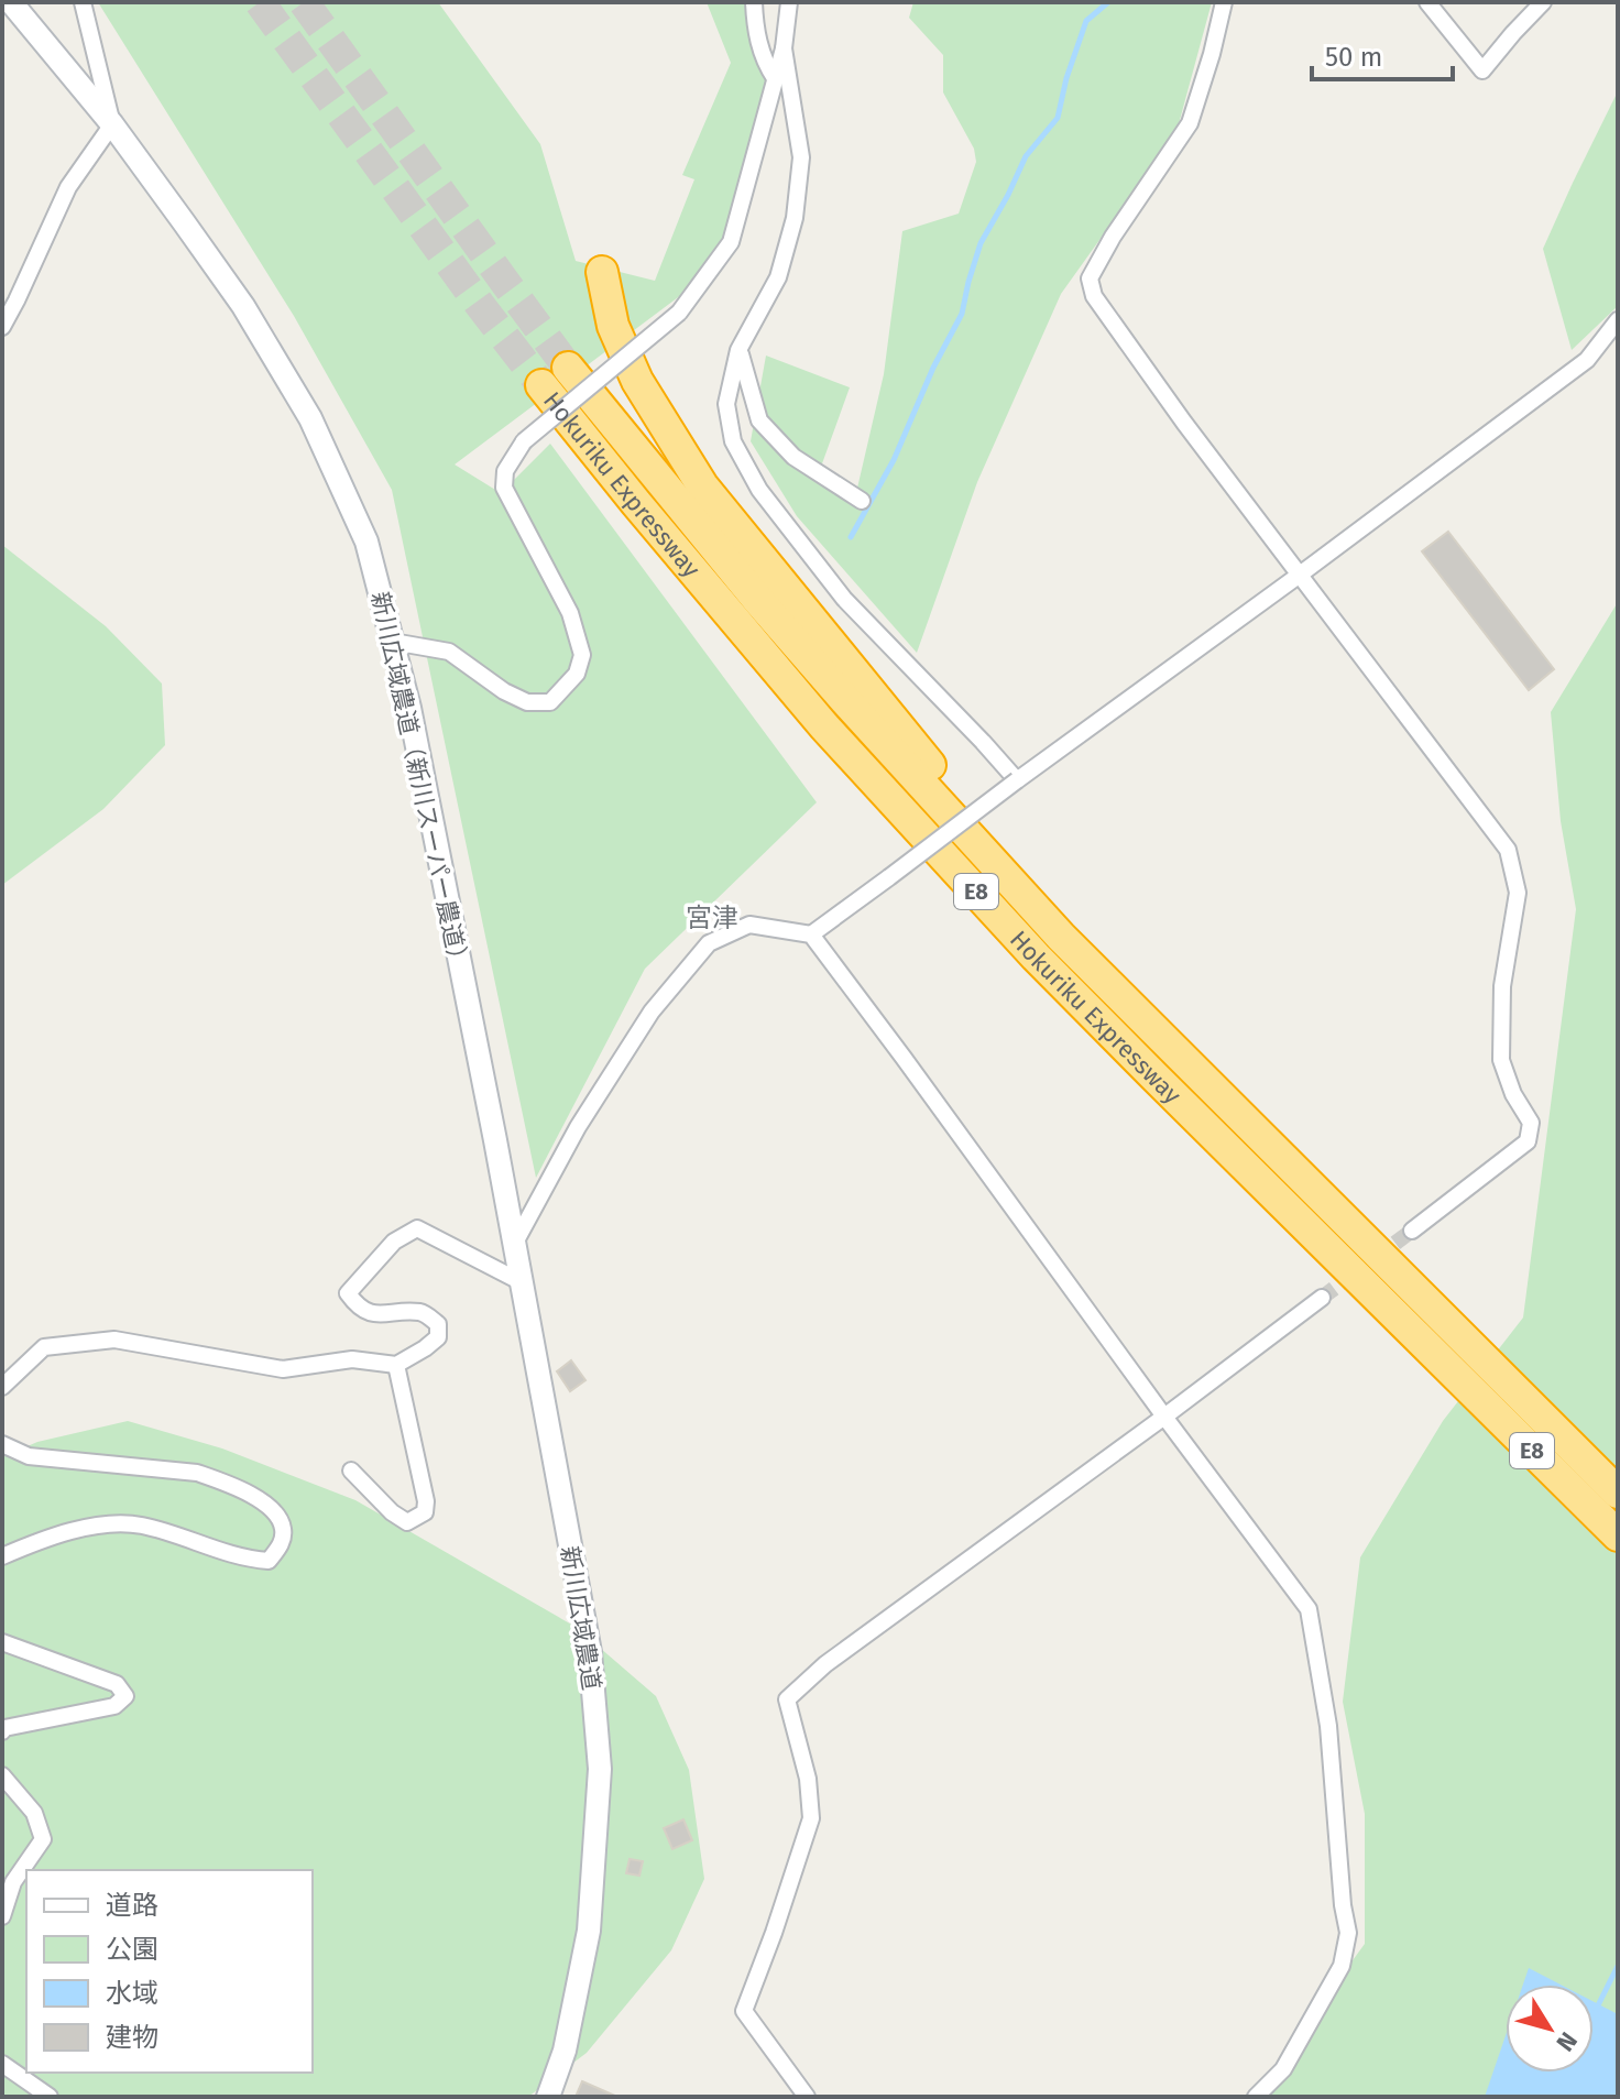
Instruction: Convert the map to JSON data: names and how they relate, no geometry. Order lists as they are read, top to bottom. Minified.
{"streets":{"highway":["Hokuriku Expressway","E8"],"street":["新川広域農道（新川スーパー農道）","新川広域農道"]},"crossings":[["新川広域農道（新川スーパー農道）","新川広域農道"]],"districts":["宮津"],"legend":["道路","公園","水域","建物"],"scale_bar":"50 m","north":"bottom right"}
